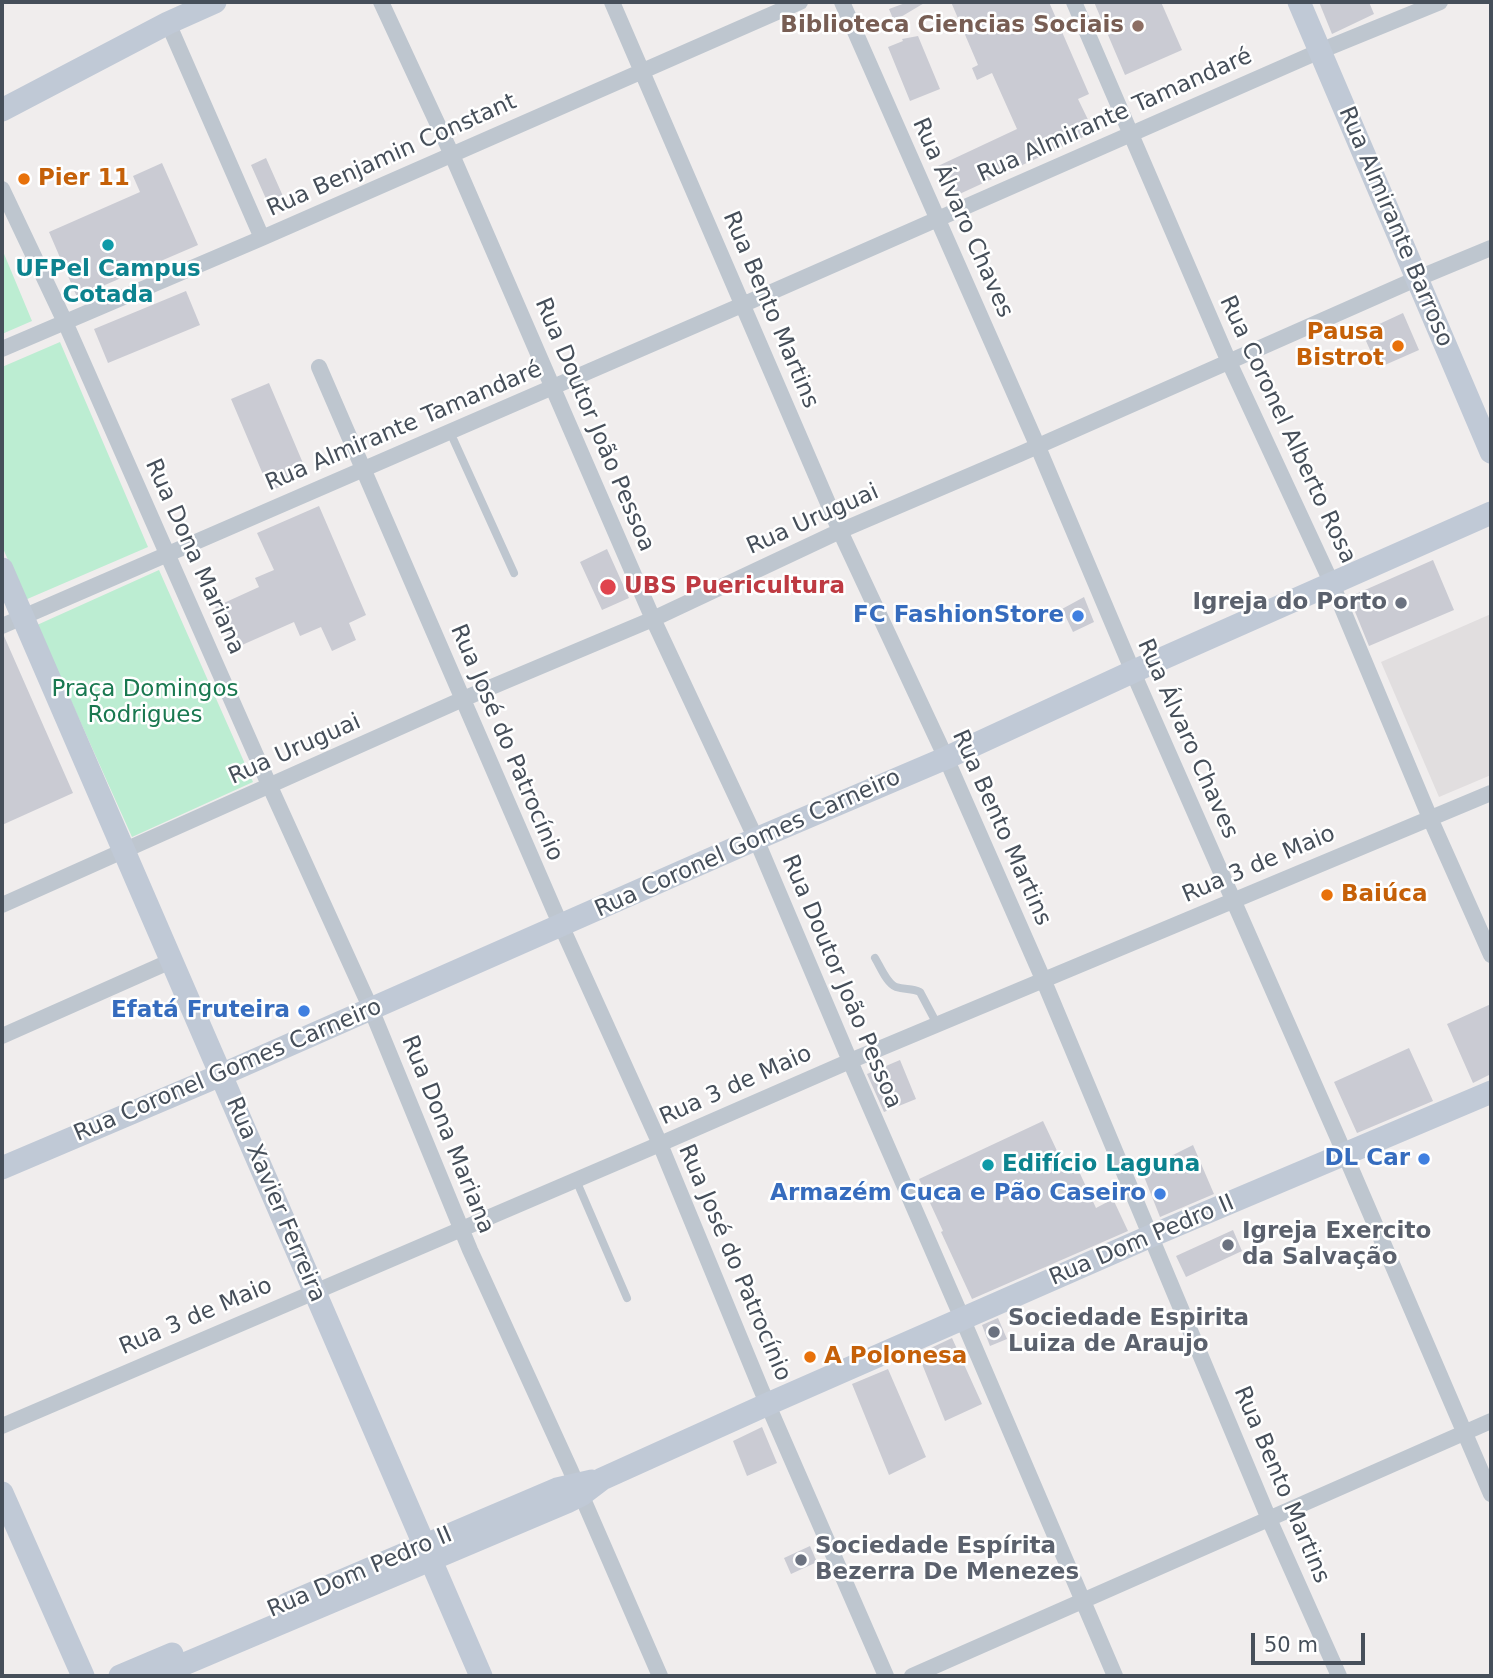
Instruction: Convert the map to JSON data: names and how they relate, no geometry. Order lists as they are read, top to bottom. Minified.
{"streets":{"street":["Rua Almirante Tamandaré","Rua Benjamin Constant","Rua Álvaro Chaves","Rua Almirante Barroso","Rua Bento Martins","Rua Doutor João Pessoa","Rua Coronel Alberto Rosa","Rua Uruguai","Rua Dona Mariana","Rua José do Patrocínio","Rua Coronel Gomes Carneiro","Rua 3 de Maio","Rua Xavier Ferreira","Rua Dom Pedro II"]},"crossings":[["Rua Almirante Tamandaré","Rua Álvaro Chaves"],["Rua Almirante Tamandaré","Rua Almirante Barroso"],["Rua Almirante Tamandaré","Rua Bento Martins"],["Rua Almirante Tamandaré","Rua Doutor João Pessoa"],["Rua Almirante Tamandaré","Rua Coronel Alberto Rosa"],["Rua Almirante Tamandaré","Rua Dona Mariana"],["Rua Almirante Tamandaré","Rua José do Patrocínio"],["Rua Almirante Tamandaré","Rua Xavier Ferreira"],["Rua Benjamin Constant","Rua Bento Martins"],["Rua Benjamin Constant","Rua Doutor João Pessoa"],["Rua Benjamin Constant","Rua Dona Mariana"],["Rua Álvaro Chaves","Rua Uruguai"],["Rua Álvaro Chaves","Rua Coronel Gomes Carneiro"],["Rua Álvaro Chaves","Rua 3 de Maio"],["Rua Álvaro Chaves","Rua Dom Pedro II"],["Rua Almirante Barroso","Rua Uruguai"],["Rua Bento Martins","Rua Uruguai"],["Rua Bento Martins","Rua Coronel Gomes Carneiro"],["Rua Bento Martins","Rua 3 de Maio"],["Rua Bento Martins","Rua Dom Pedro II"],["Rua Doutor João Pessoa","Rua Uruguai"],["Rua Doutor João Pessoa","Rua Coronel Gomes Carneiro"],["Rua Doutor João Pessoa","Rua 3 de Maio"],["Rua Doutor João Pessoa","Rua Dom Pedro II"],["Rua Coronel Alberto Rosa","Rua Uruguai"],["Rua Coronel Alberto Rosa","Rua Coronel Gomes Carneiro"],["Rua Coronel Alberto Rosa","Rua 3 de Maio"],["Rua Uruguai","Rua Dona Mariana"],["Rua Uruguai","Rua José do Patrocínio"],["Rua Uruguai","Rua Xavier Ferreira"],["Rua Dona Mariana","Rua Coronel Gomes Carneiro"],["Rua Dona Mariana","Rua 3 de Maio"],["Rua Dona Mariana","Rua Dom Pedro II"],["Rua José do Patrocínio","Rua Coronel Gomes Carneiro"],["Rua José do Patrocínio","Rua 3 de Maio"],["Rua José do Patrocínio","Rua Dom Pedro II"],["Rua Coronel Gomes Carneiro","Rua Xavier Ferreira"],["Rua 3 de Maio","Rua Xavier Ferreira"],["Rua Xavier Ferreira","Rua Dom Pedro II"]],"parks":["Praça Domingos Rodrigues"],"places":["Biblioteca Ciencias Sociais","Pier 11","UFPel Campus Cotada","Pausa Bistrot","UBS Puericultura","Igreja do Porto","FC FashionStore","Baiúca","Efatá Fruteira","DL Car","Edifício Laguna","Armazém Cuca e Pão Caseiro","Igreja Exercito da Salvação","Sociedade Espirita Luiza de Araujo","A Polonesa","Sociedade Espírita Bezerra De Menezes"],"scale_bar":"50 m"}
